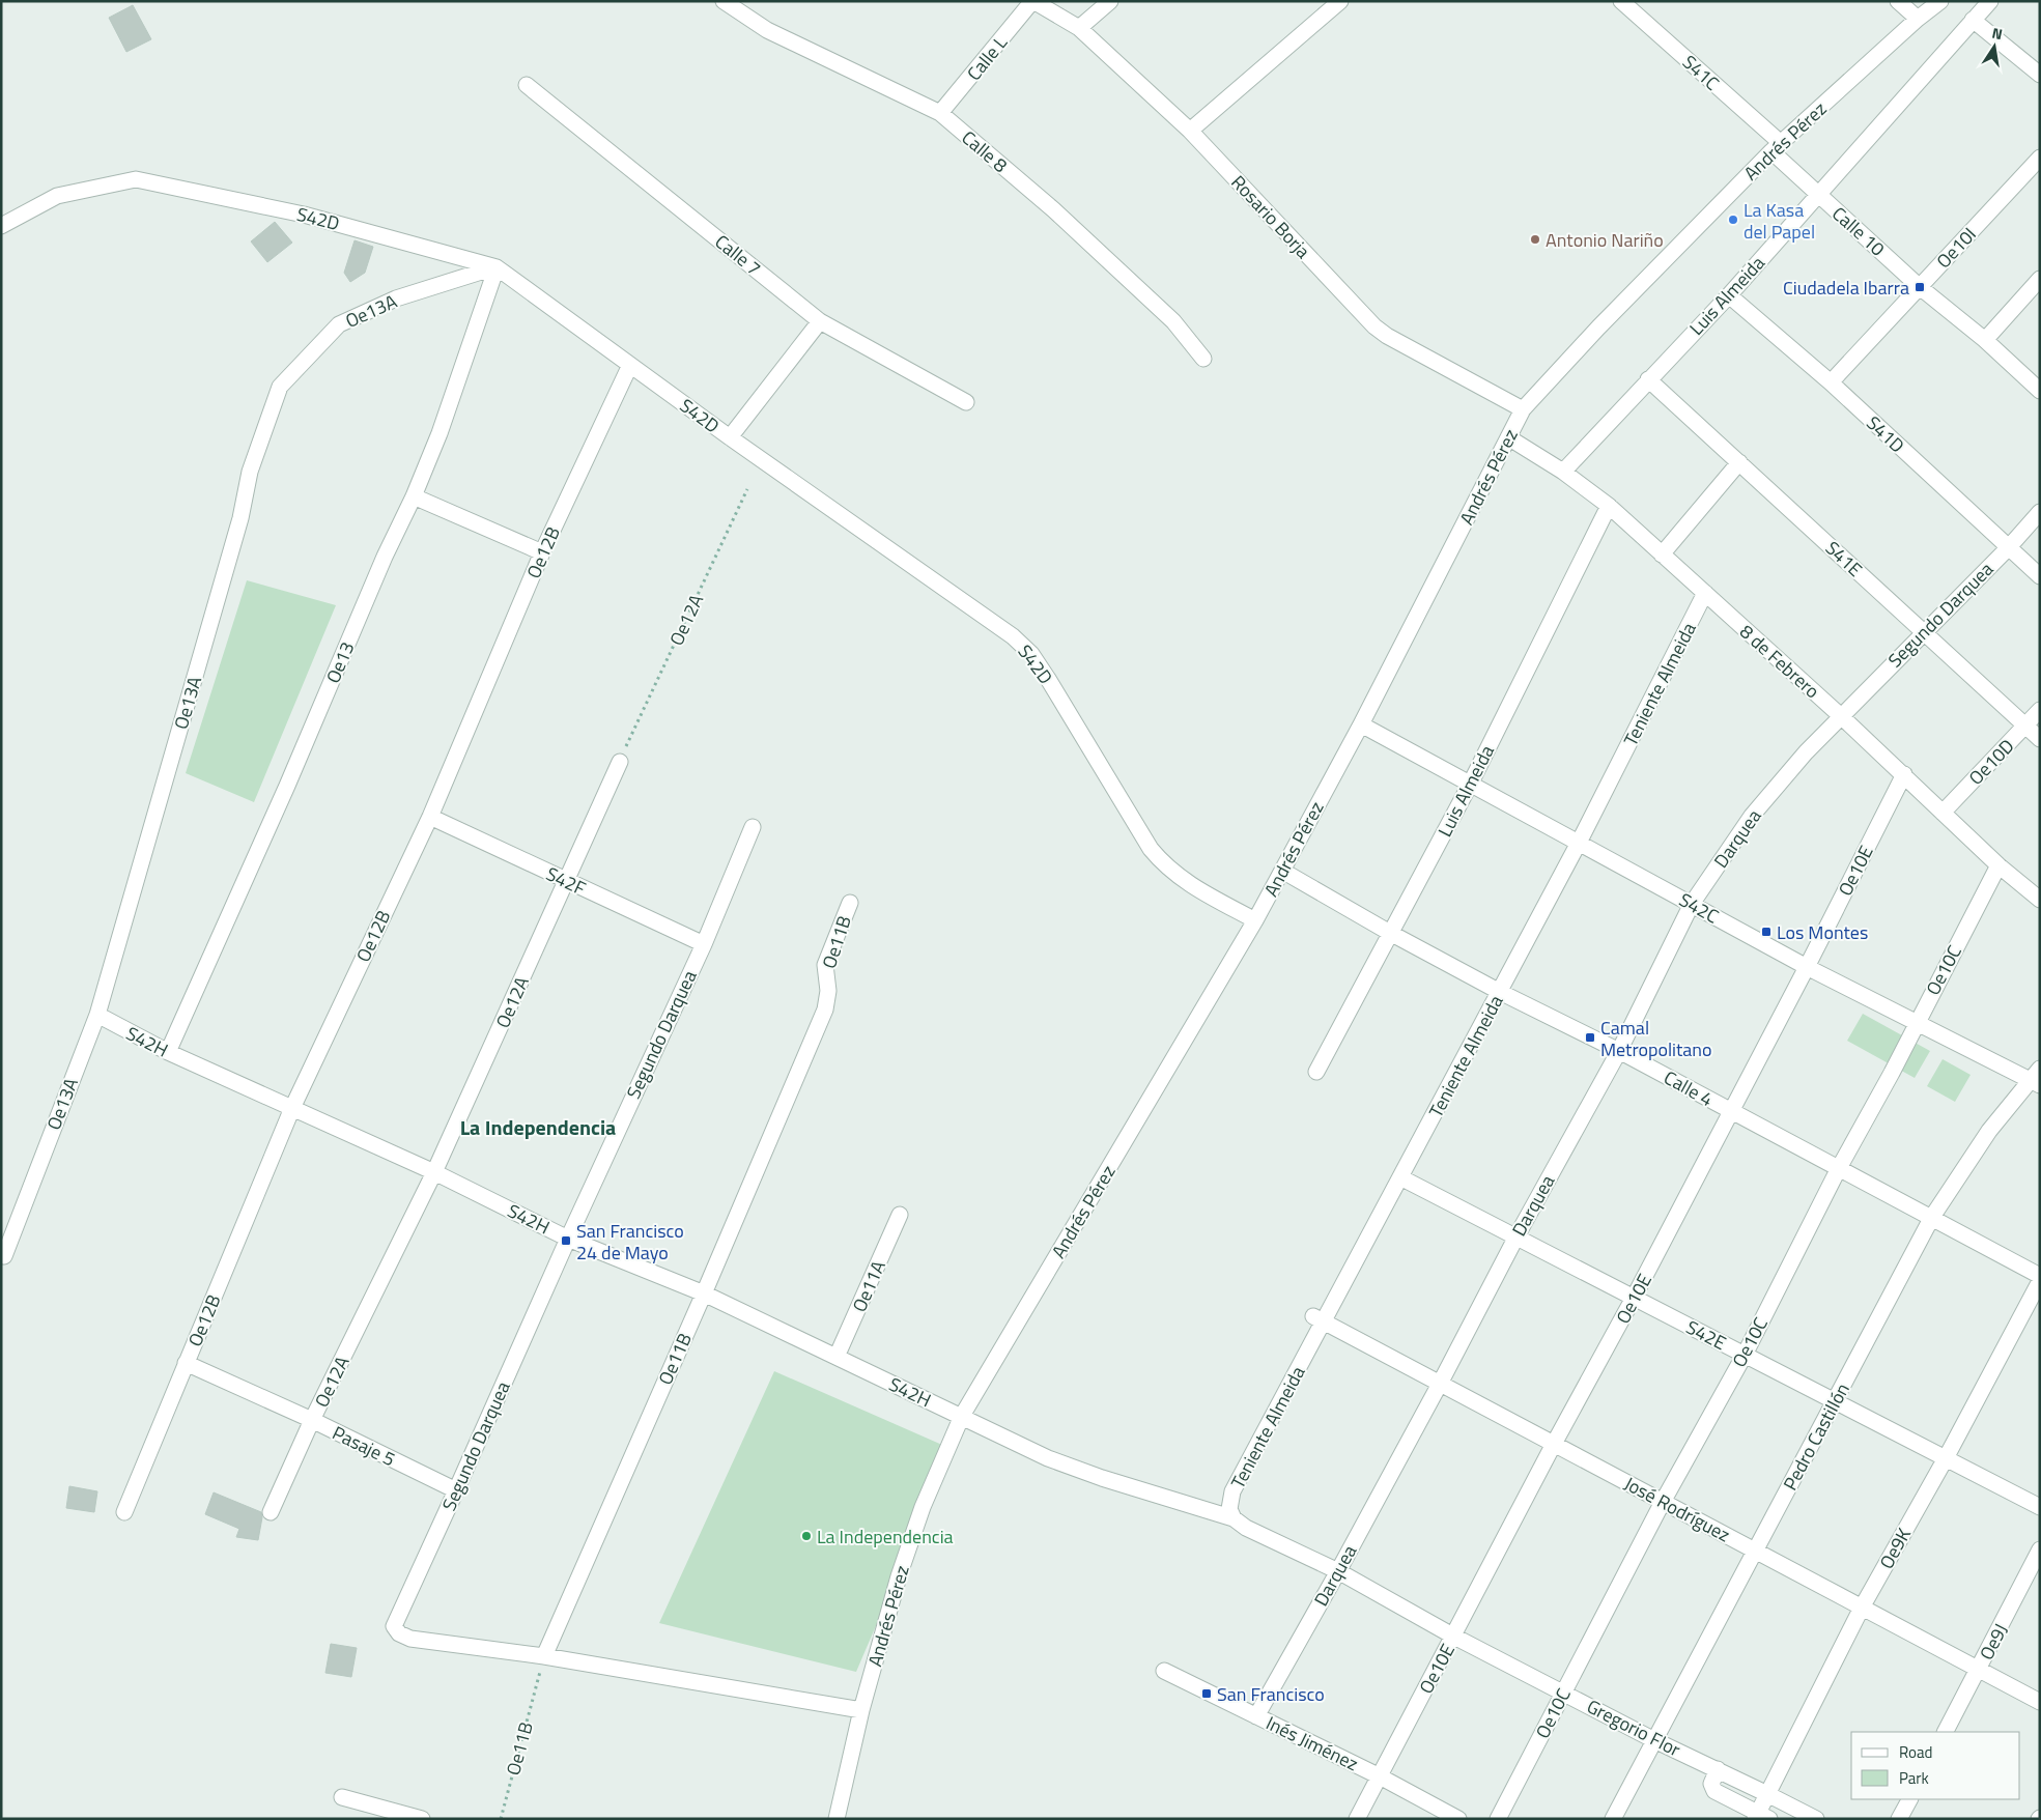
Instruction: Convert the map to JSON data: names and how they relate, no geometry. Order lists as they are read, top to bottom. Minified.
{"streets":{"street":["Calle L","S41C","Andrés Pérez","Calle 8","Rosario Borja","S42D","Calle 10","Oe10I","Calle 7","Luis Almeida","Oe13A","S41D","Oe12B","S41E","Segundo Darquea","Oe12A","8 de Febrero","Oe13","Teniente Almeida","Oe10D","Darquea","Oe10E","S42F","S42C","Oe11B","Oe10C","S42H","Calle 4","Oe11A","S42E","Pedro Castillón","Pasaje 5","José Rodríguez","Oe9K","Oe9J","Gregorio Flor","Inés Jiménez"]},"crossings":[["Calle L","Calle 8"],["Calle L","Rosario Borja"],["S41C","Andrés Pérez"],["S41C","Calle 10"],["Andrés Pérez","Rosario Borja"],["Andrés Pérez","S42D"],["Andrés Pérez","Calle 10"],["Andrés Pérez","Segundo Darquea"],["Andrés Pérez","8 de Febrero"],["Andrés Pérez","S42C"],["Andrés Pérez","S42H"],["Andrés Pérez","Calle 4"],["S42D","Oe13A"],["S42D","Oe12B"],["S42D","Oe13"],["Calle 10","Oe10I"],["Calle 10","Luis Almeida"],["Oe10I","S41D"],["Luis Almeida","S41D"],["Luis Almeida","S41E"],["Luis Almeida","8 de Febrero"],["Luis Almeida","S42C"],["Luis Almeida","Calle 4"],["Oe13A","Oe13"],["Oe13A","S42H"],["S41D","Segundo Darquea"],["Oe12B","S42F"],["Oe12B","S42H"],["Oe12B","Pasaje 5"],["S41E","Segundo Darquea"],["S41E","Oe10D"],["Segundo Darquea","8 de Febrero"],["Segundo Darquea","Darquea"],["Segundo Darquea","S42F"],["Segundo Darquea","Oe11B"],["Segundo Darquea","S42H"],["Segundo Darquea","Pasaje 5"],["Oe12A","S42F"],["Oe12A","S42H"],["Oe12A","Pasaje 5"],["8 de Febrero","Teniente Almeida"],["8 de Febrero","Oe10D"],["8 de Febrero","Darquea"],["8 de Febrero","Oe10E"],["8 de Febrero","Oe10C"],["Oe13","S42H"],["Teniente Almeida","S42C"],["Teniente Almeida","S42H"],["Teniente Almeida","Calle 4"],["Teniente Almeida","S42E"],["Teniente Almeida","José Rodríguez"],["Teniente Almeida","Gregorio Flor"],["Darquea","S42C"],["Darquea","Calle 4"],["Darquea","S42E"],["Darquea","José Rodríguez"],["Darquea","Gregorio Flor"],["Darquea","Inés Jiménez"],["Oe10E","S42C"],["Oe10E","Calle 4"],["Oe10E","S42E"],["Oe10E","José Rodríguez"],["Oe10E","Gregorio Flor"],["Oe10E","Inés Jiménez"],["S42C","Oe10C"],["S42C","Pedro Castillón"],["Oe11B","S42H"],["Oe10C","Calle 4"],["Oe10C","S42E"],["Oe10C","José Rodríguez"],["Oe10C","Gregorio Flor"],["S42H","Oe11A"],["S42H","Gregorio Flor"],["Calle 4","Pedro Castillón"],["S42E","Pedro Castillón"],["S42E","Oe9K"],["Pedro Castillón","José Rodríguez"],["Pedro Castillón","Gregorio Flor"],["José Rodríguez","Oe9K"],["José Rodríguez","Oe9J"],["Oe9K","Gregorio Flor"]],"districts":["La Independencia"],"places":{"other":["La Kasa del Papel","Antonio Nariño","La Independencia"],"transit":["Ciudadela Ibarra","Los Montes","Camal Metropolitano","San Francisco 24 de Mayo","San Francisco"]},"legend":["Road","Park"],"north":"top"}
